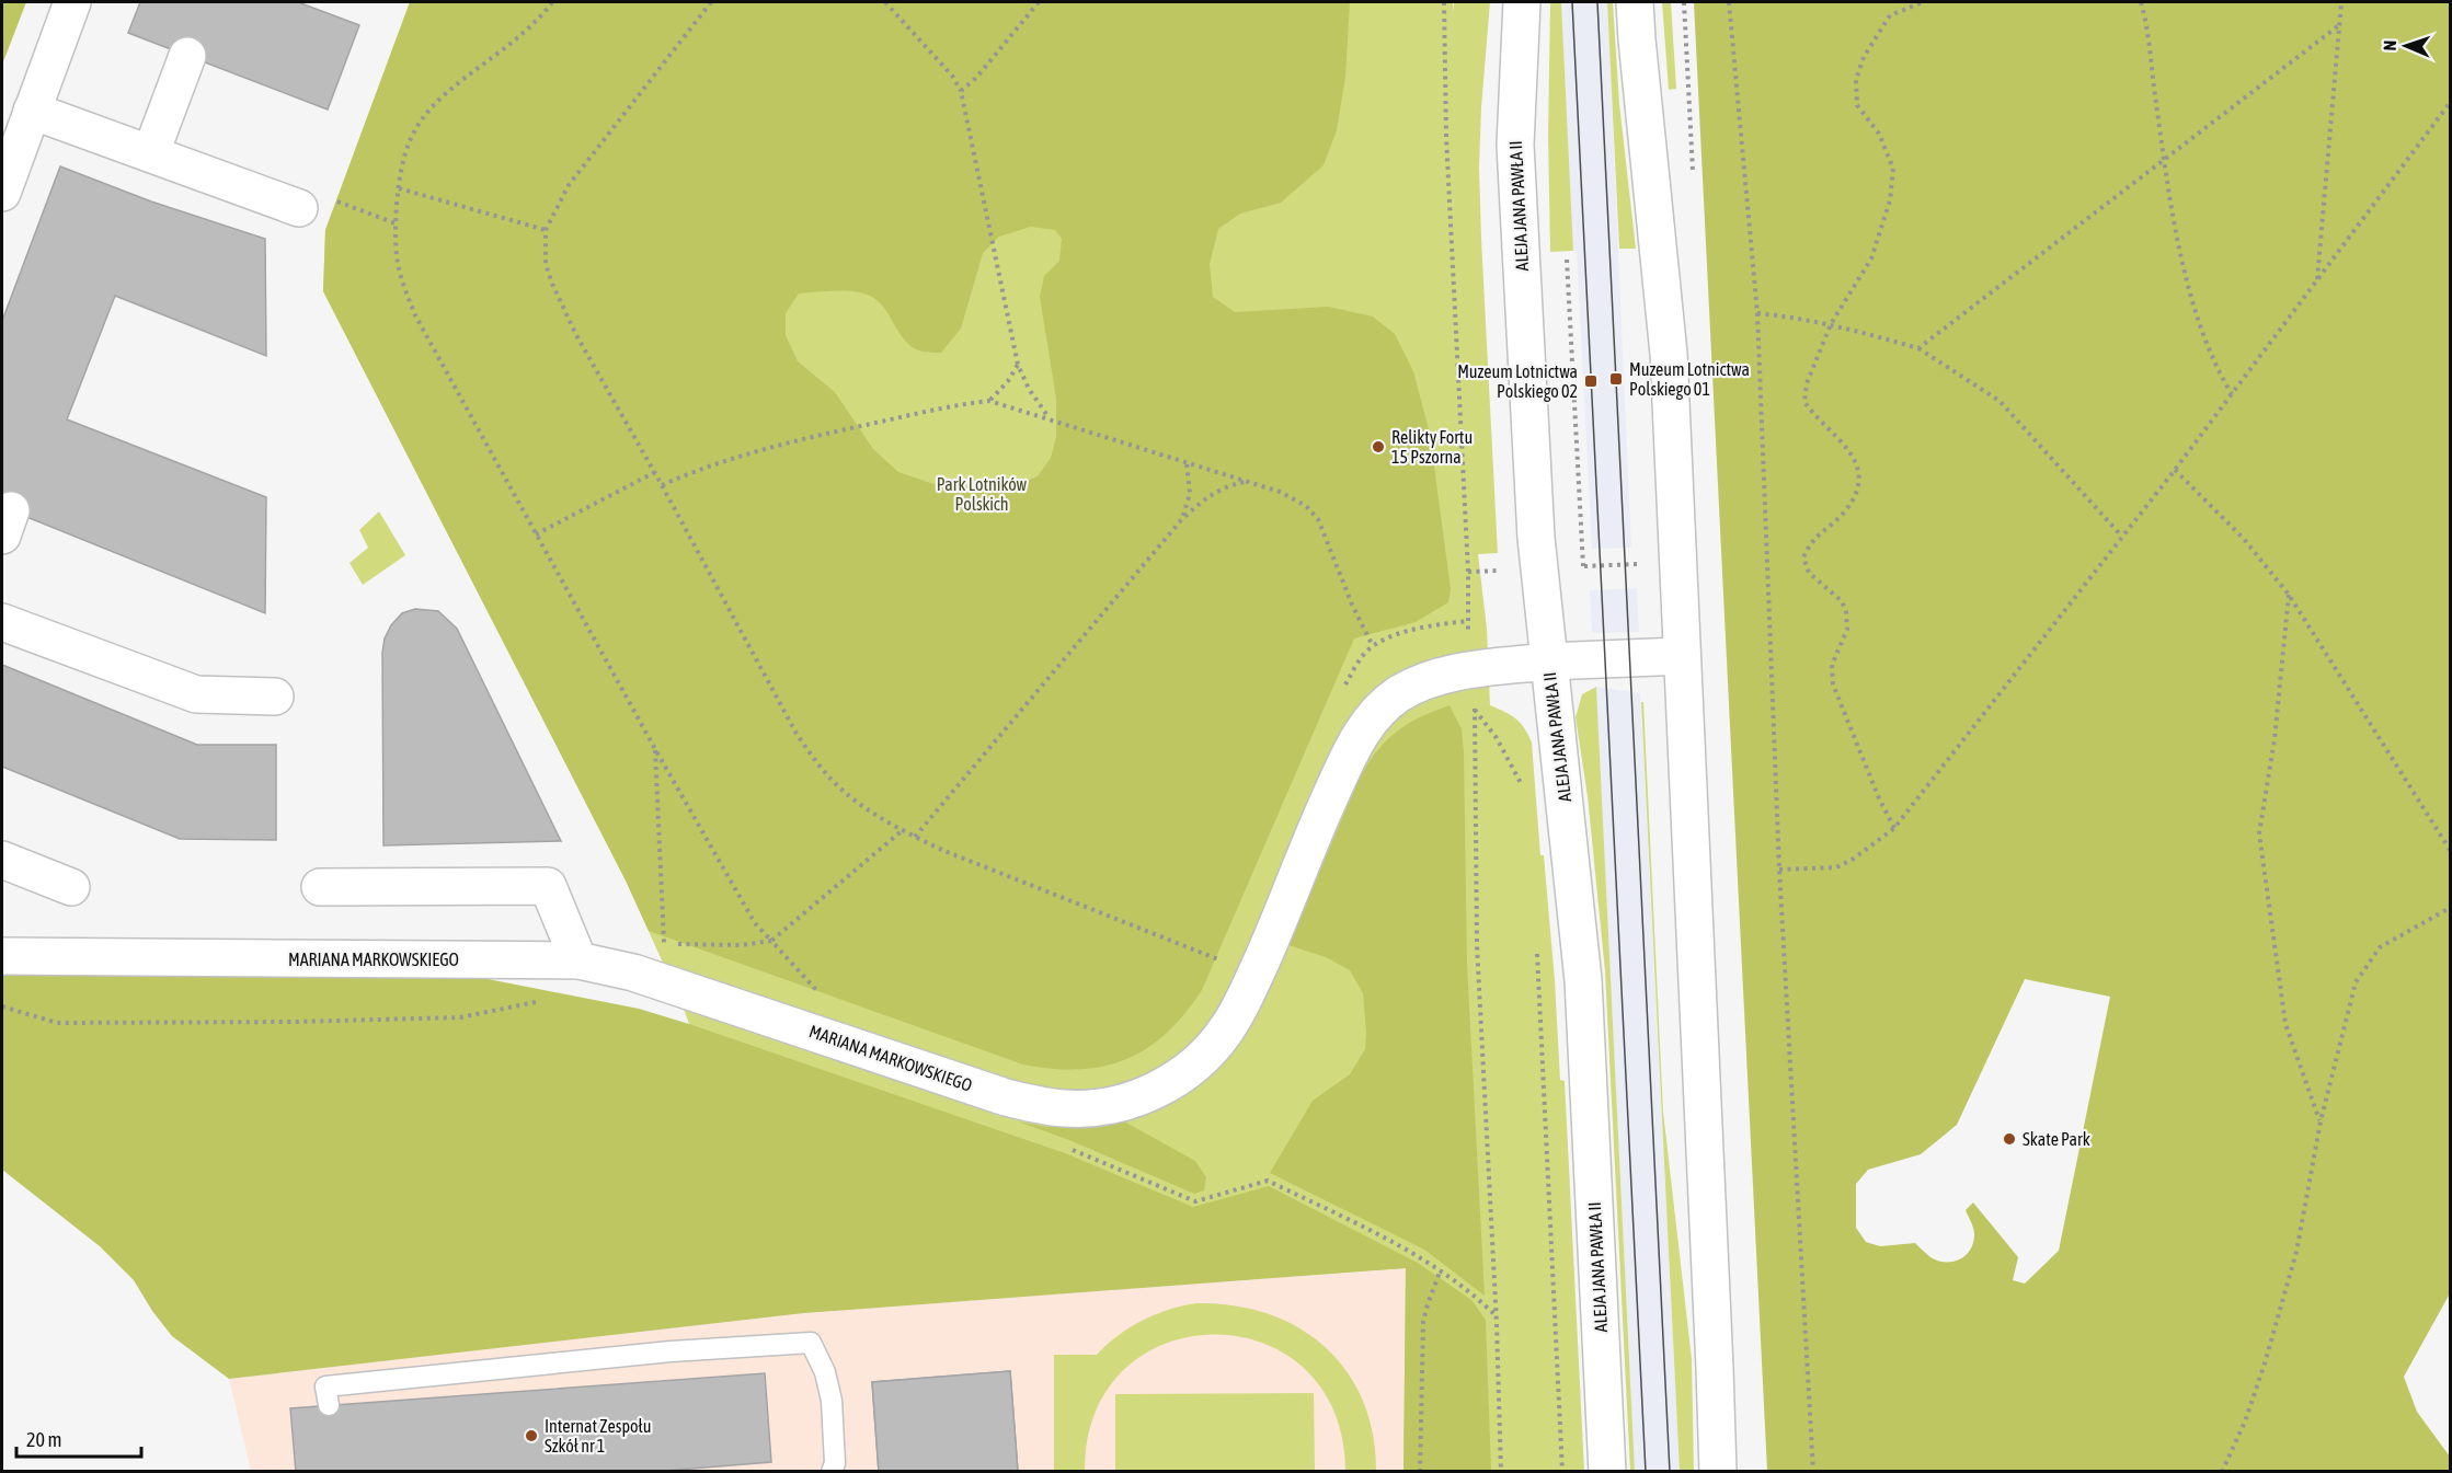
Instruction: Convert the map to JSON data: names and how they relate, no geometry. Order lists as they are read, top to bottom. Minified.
{"streets":{"street":["ALEJA JANA PAWŁA II","MARIANA MARKOWSKIEGO"]},"crossings":[["ALEJA JANA PAWŁA II","MARIANA MARKOWSKIEGO"]],"parks":["Park Lotników Polskich"],"places":{"transit":["Muzeum Lotnictwa Polskiego 01","Muzeum Lotnictwa Polskiego 02"],"other":["Relikty Fortu 15 Pszorna","Skate Park","Internat Zespołu Szkół nr 1"]},"scale_bar":"20 m","north":"left"}
